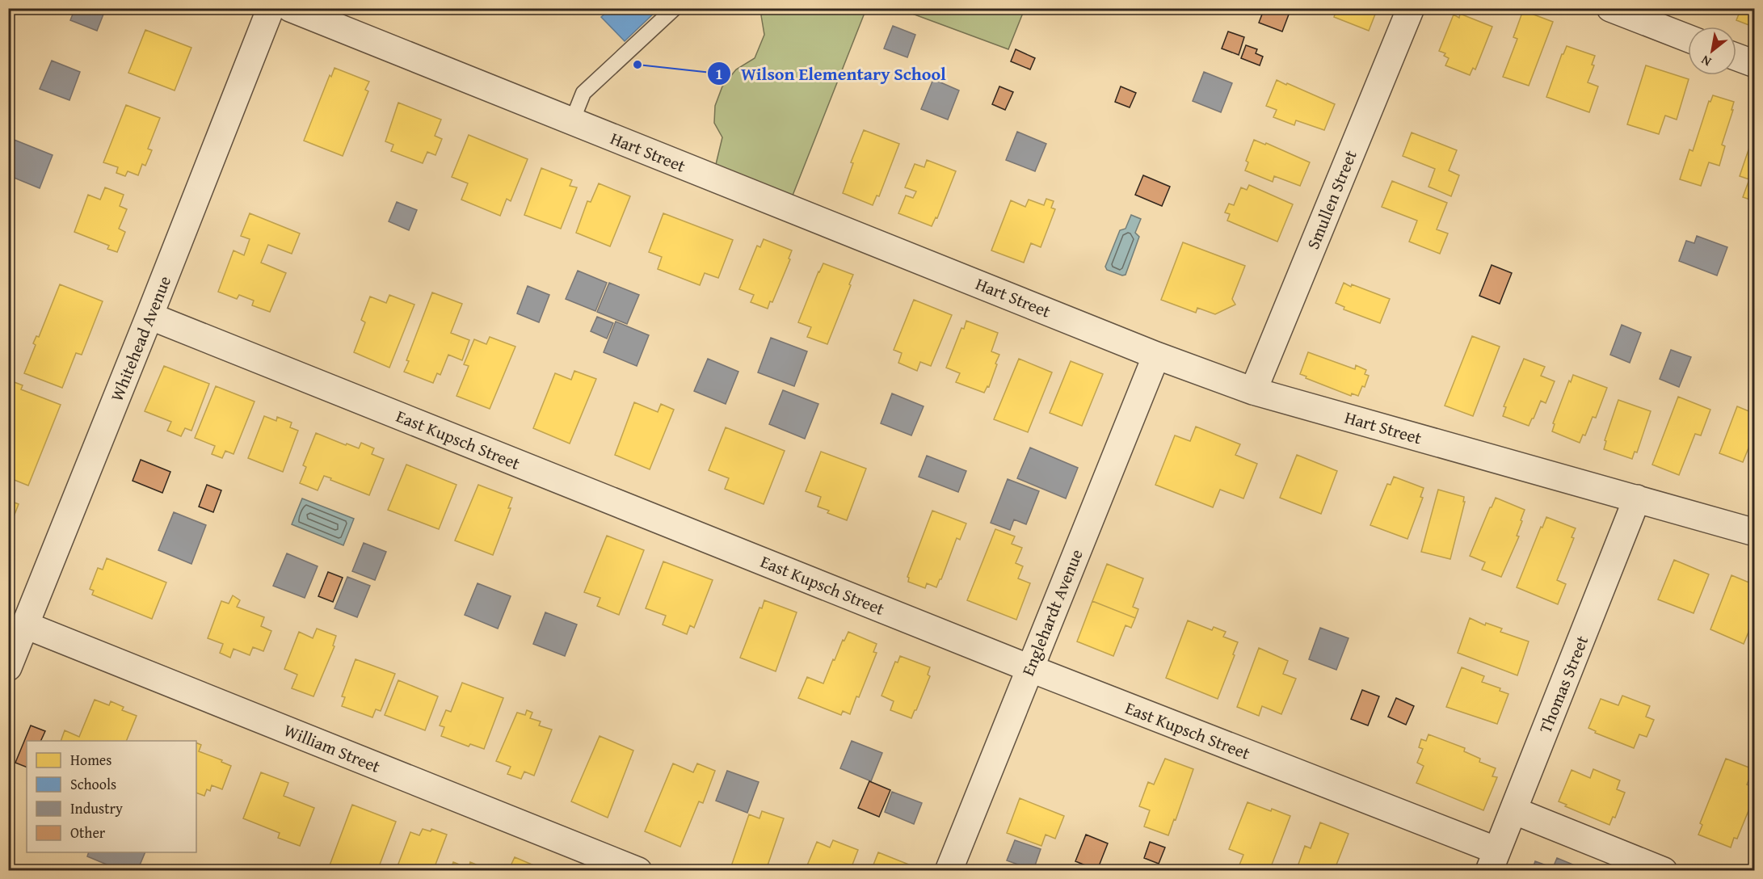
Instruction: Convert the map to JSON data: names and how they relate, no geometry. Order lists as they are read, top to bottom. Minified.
{"streets":{"street":["Hart Street","Smullen Street","Whitehead Avenue","East Kupsch Street","Englehardt Avenue","Thomas Street","William Street"]},"crossings":[["Hart Street","Smullen Street"],["Hart Street","Englehardt Avenue"],["Hart Street","Thomas Street"],["Whitehead Avenue","East Kupsch Street"],["Whitehead Avenue","William Street"],["East Kupsch Street","Englehardt Avenue"],["East Kupsch Street","Thomas Street"]],"places":["Wilson Elementary School"],"legend":["Homes","Schools","Industry","Other"],"north":"bottom left"}
